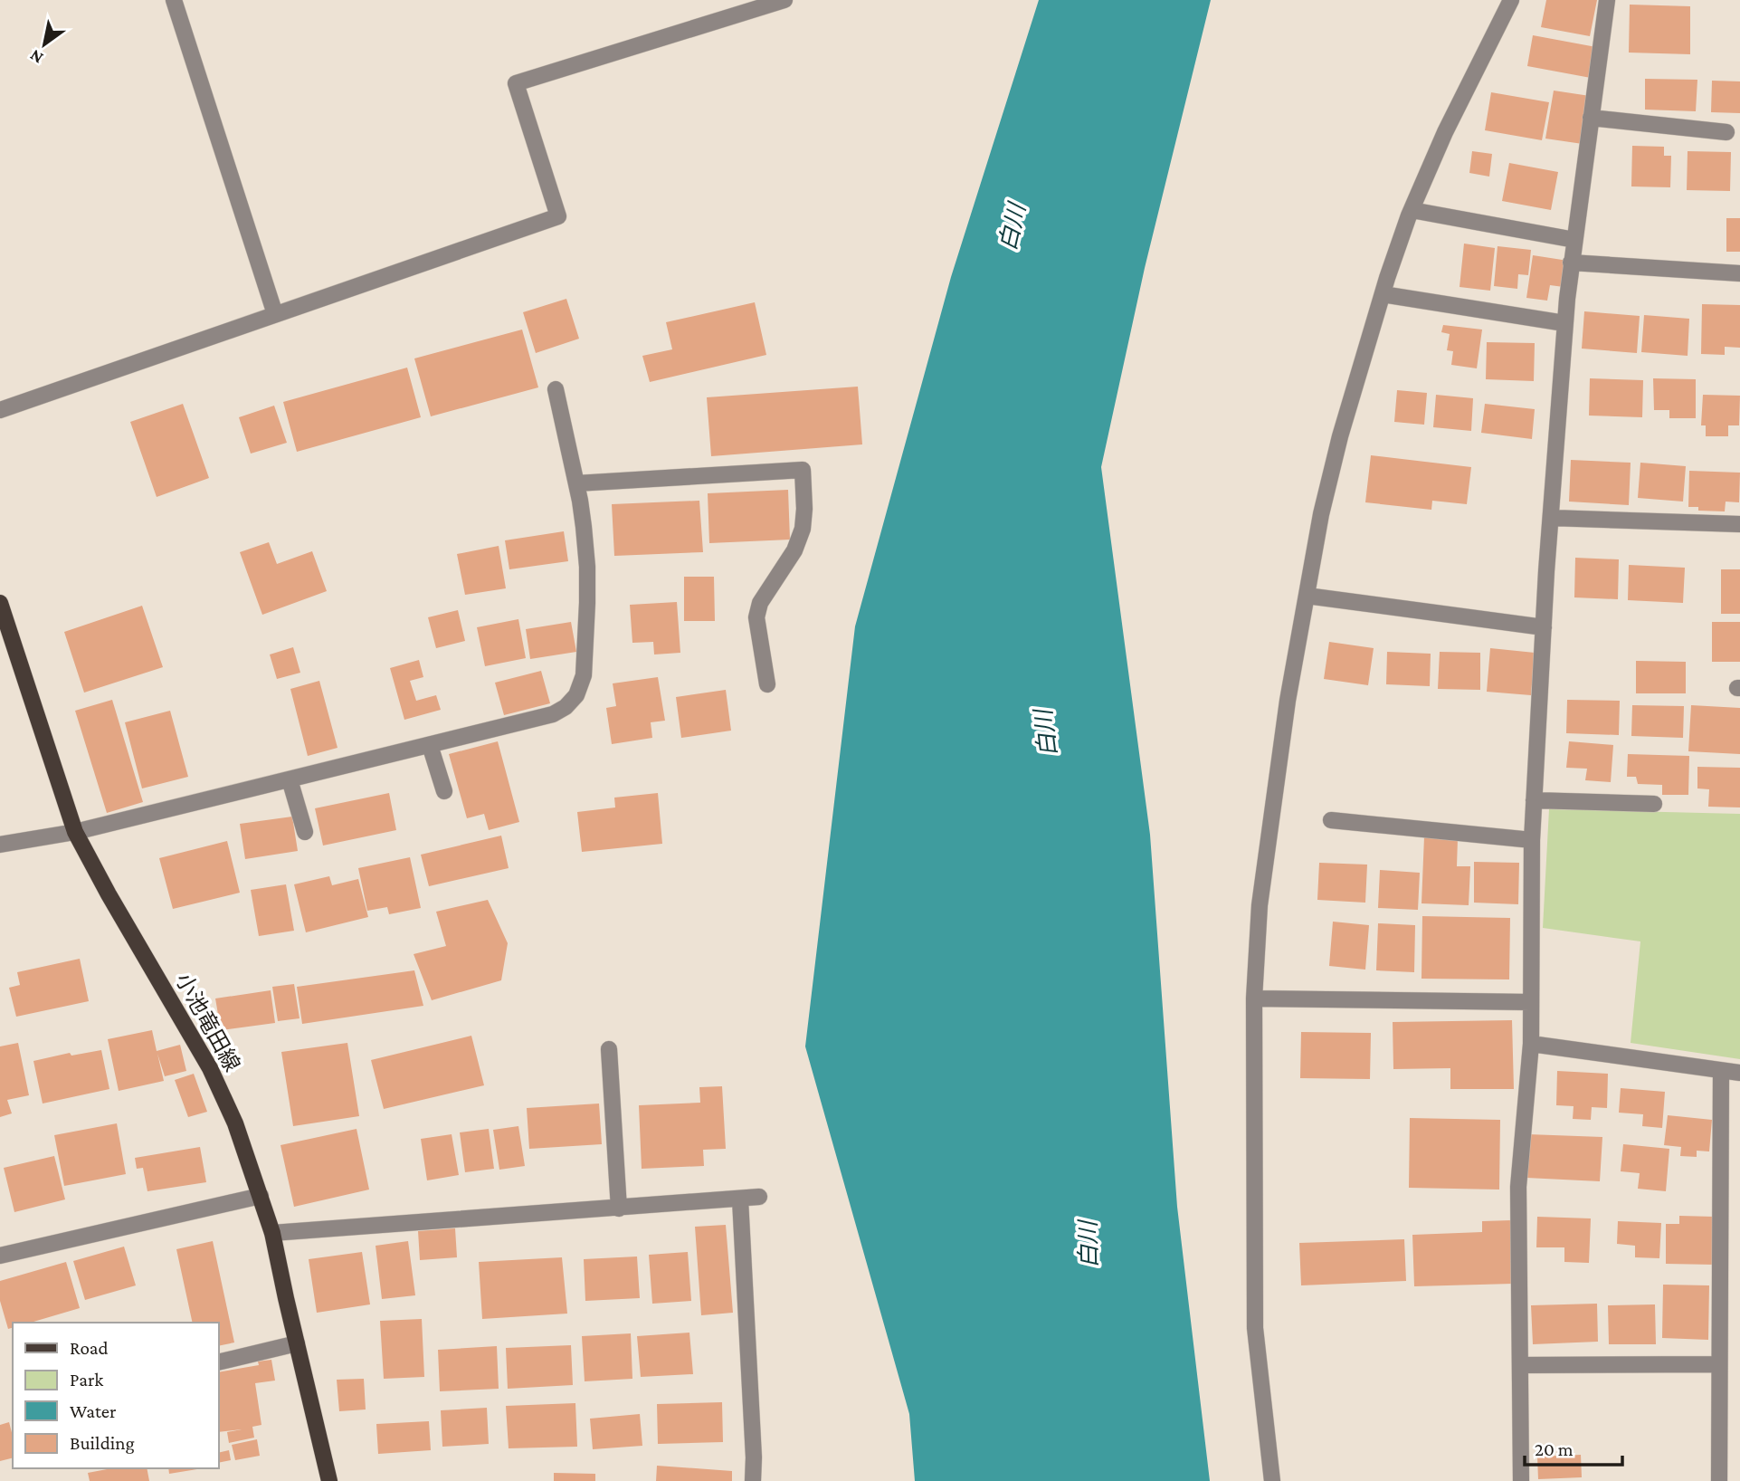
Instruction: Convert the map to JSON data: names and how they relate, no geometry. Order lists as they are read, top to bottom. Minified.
{"streets":{"main road":["小池竜田線"]},"water":["白川"],"legend":["Road","Park","Water","Building"],"scale_bar":"20 m","north":"bottom left"}
